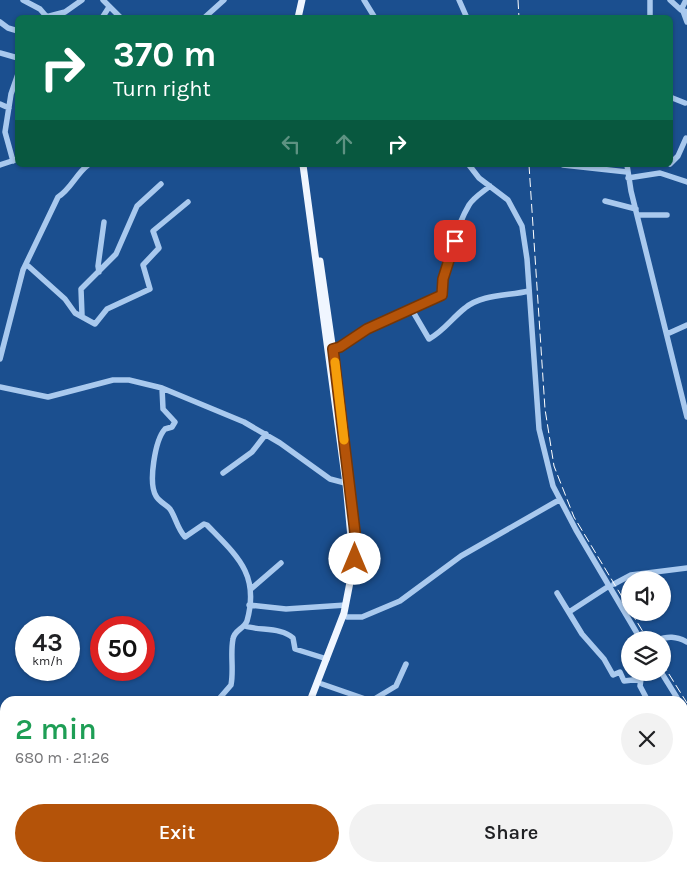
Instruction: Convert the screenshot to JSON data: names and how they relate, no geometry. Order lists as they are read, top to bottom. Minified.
{"page":{"turn":["370 m","Turn right"],"speed":"43 km/h","limit":"50","heading":["2 min","680 m · 21:26"],"buttons":["Exit","Share"]}}
